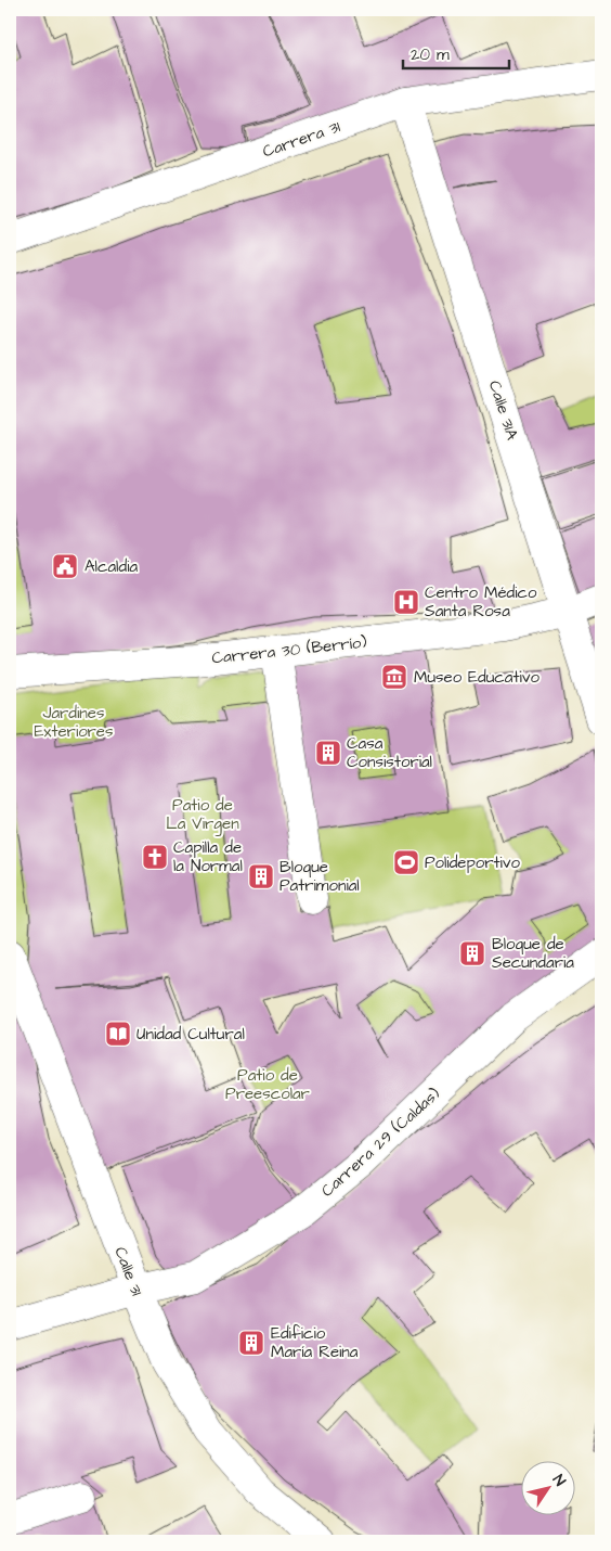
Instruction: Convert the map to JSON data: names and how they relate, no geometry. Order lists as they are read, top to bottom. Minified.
{"streets":{"street":["Carrera 31","Calle 31A","Carrera 30 (Berrío)","Carrera 29 (Caldas)","Calle 31"]},"crossings":[["Carrera 31","Calle 31A"],["Calle 31A","Carrera 30 (Berrío)"],["Carrera 29 (Caldas)","Calle 31"]],"parks":["Jardines Exteriores","Patio de La Virgen","Patio de Preescolar"],"places":{"public building":["Alcaldia"],"hospital":["Centro Médico Santa Rosa"],"museum":["Museo Educativo"],"building":["Casa Consistorial","Bloque Patrimonial","Bloque de Secundaria","Edificio María Reina"],"church":["Capilla de la Normal"],"sports":["Polideportivo"],"library":["Unidad Cultural"]},"scale_bar":"20 m","north":"top right"}
